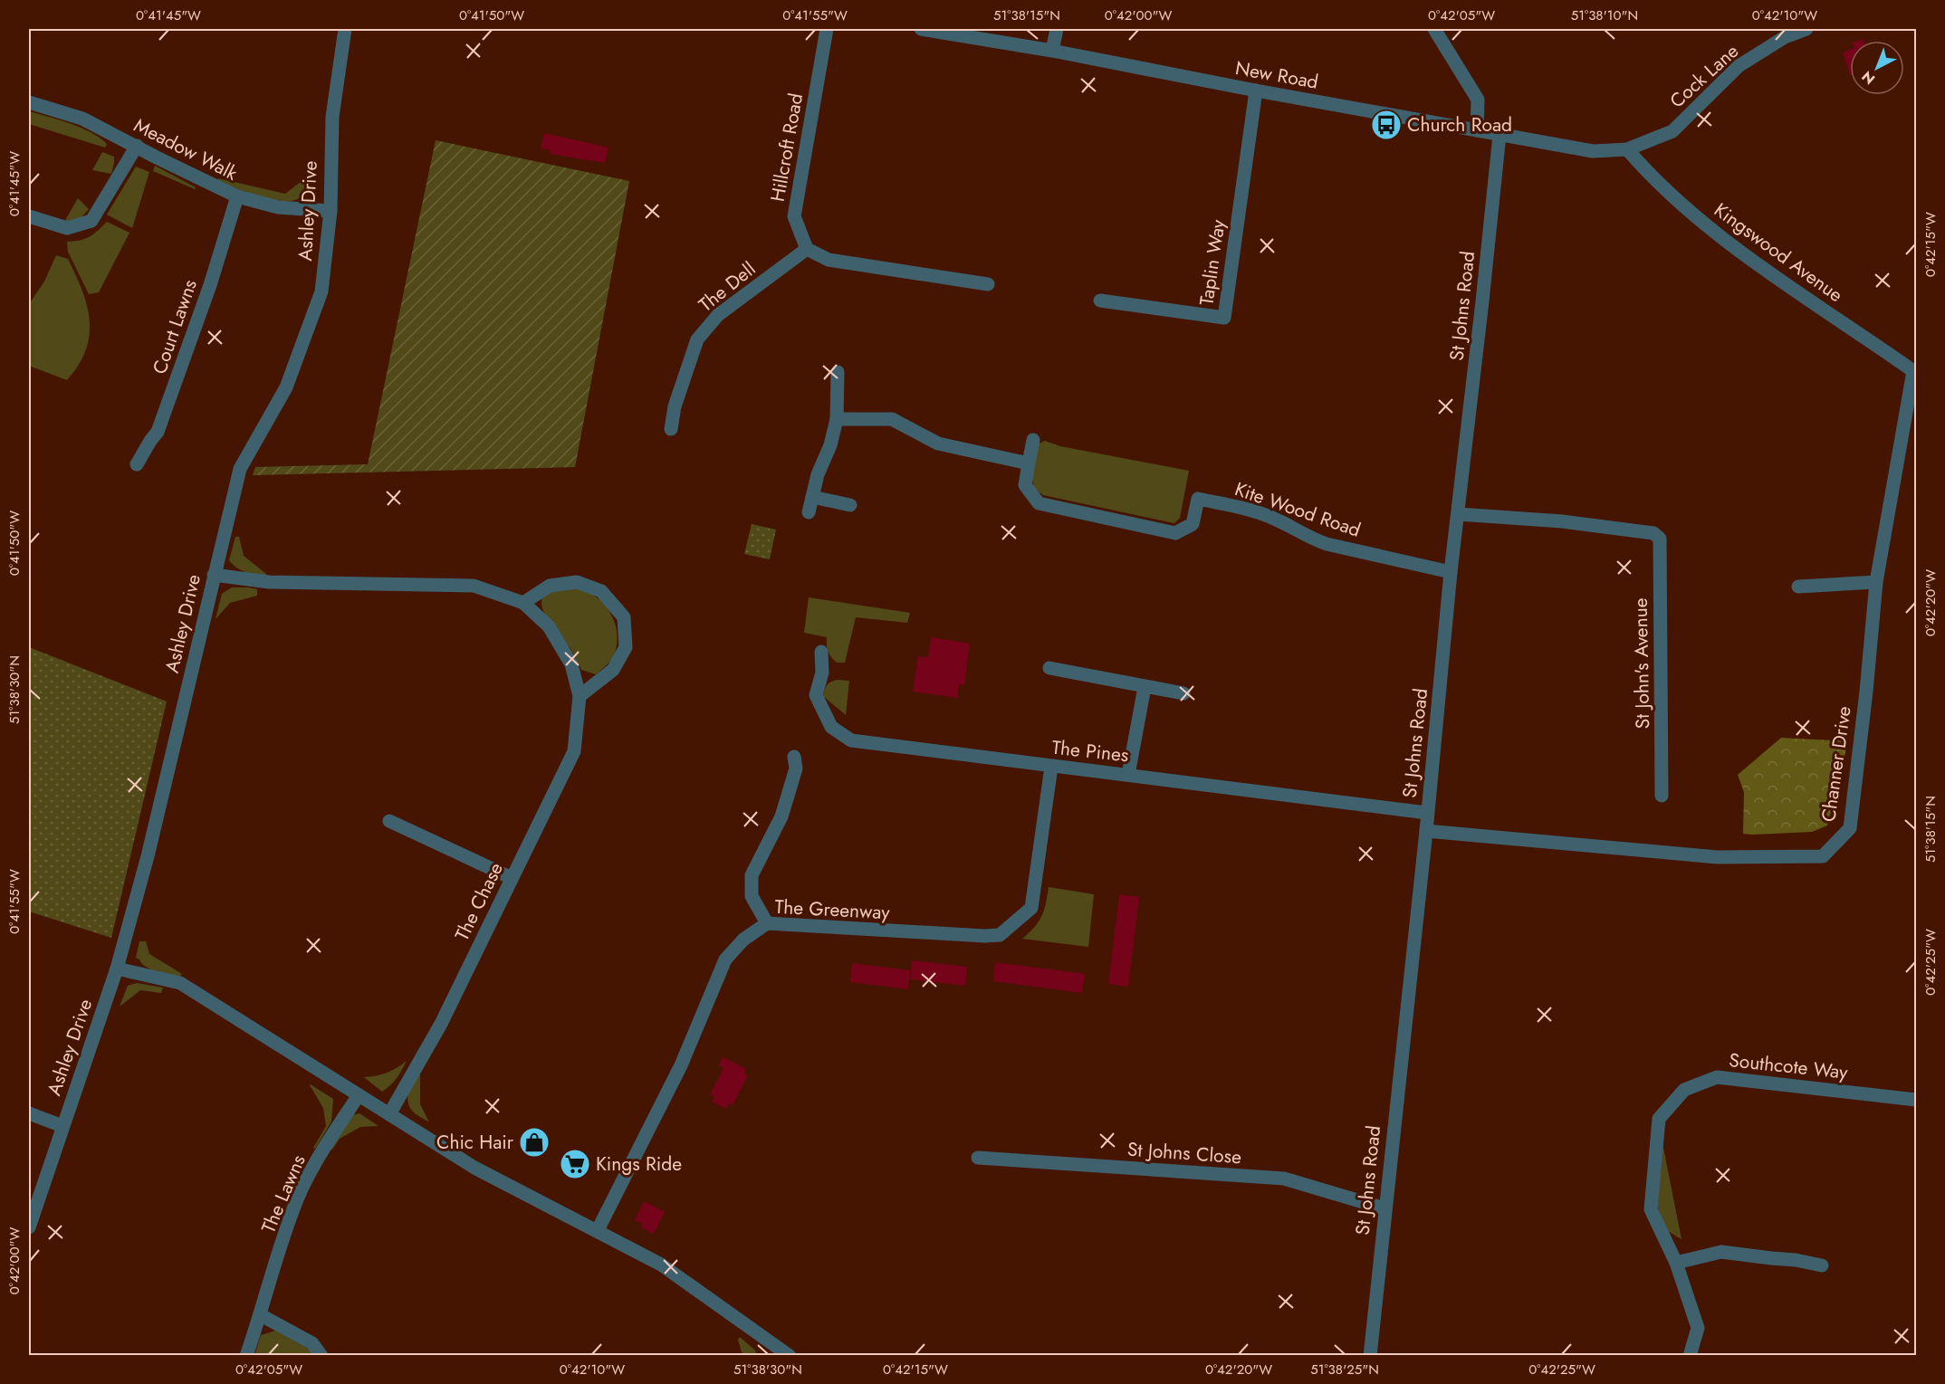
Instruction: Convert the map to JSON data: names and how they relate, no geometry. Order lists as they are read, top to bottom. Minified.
{"streets":{"street":["New Road","Cock Lane","Hillcroft Road","Meadow Walk","Ashley Drive","Kingswood Avenue","Taplin Way","The Dell","St Johns Road","Court Lawns","Kite Wood Road","St John's Avenue","The Pines","Channer Drive","The Chase","The Greenway","Southcote Way","St Johns Close","The Lawns"]},"crossings":[["New Road","Cock Lane"],["New Road","Kingswood Avenue"],["New Road","Taplin Way"],["New Road","St Johns Road"],["Cock Lane","Kingswood Avenue"],["Hillcroft Road","The Dell"],["Meadow Walk","Ashley Drive"],["Meadow Walk","Court Lawns"],["Ashley Drive","The Chase"],["Kingswood Avenue","Channer Drive"],["St Johns Road","Kite Wood Road"],["St Johns Road","St John's Avenue"],["St Johns Road","The Pines"],["St Johns Road","Channer Drive"],["St Johns Road","St Johns Close"],["The Pines","The Greenway"]],"places":{"bus stop":["Church Road"],"shop":["Chic Hair"],"supermarket":["Kings Ride"]},"north":"bottom left","coordinates":["0°41'45\"W","0°41'50\"W","0°41'55\"W","51°38'15\"N","0°42'00\"W","0°42'05\"W","51°38'10\"N","0°42'10\"W","0°42'15\"W","0°42'20\"W","51°38'30\"N","0°42'25\"W","51°38'25\"N"]}
